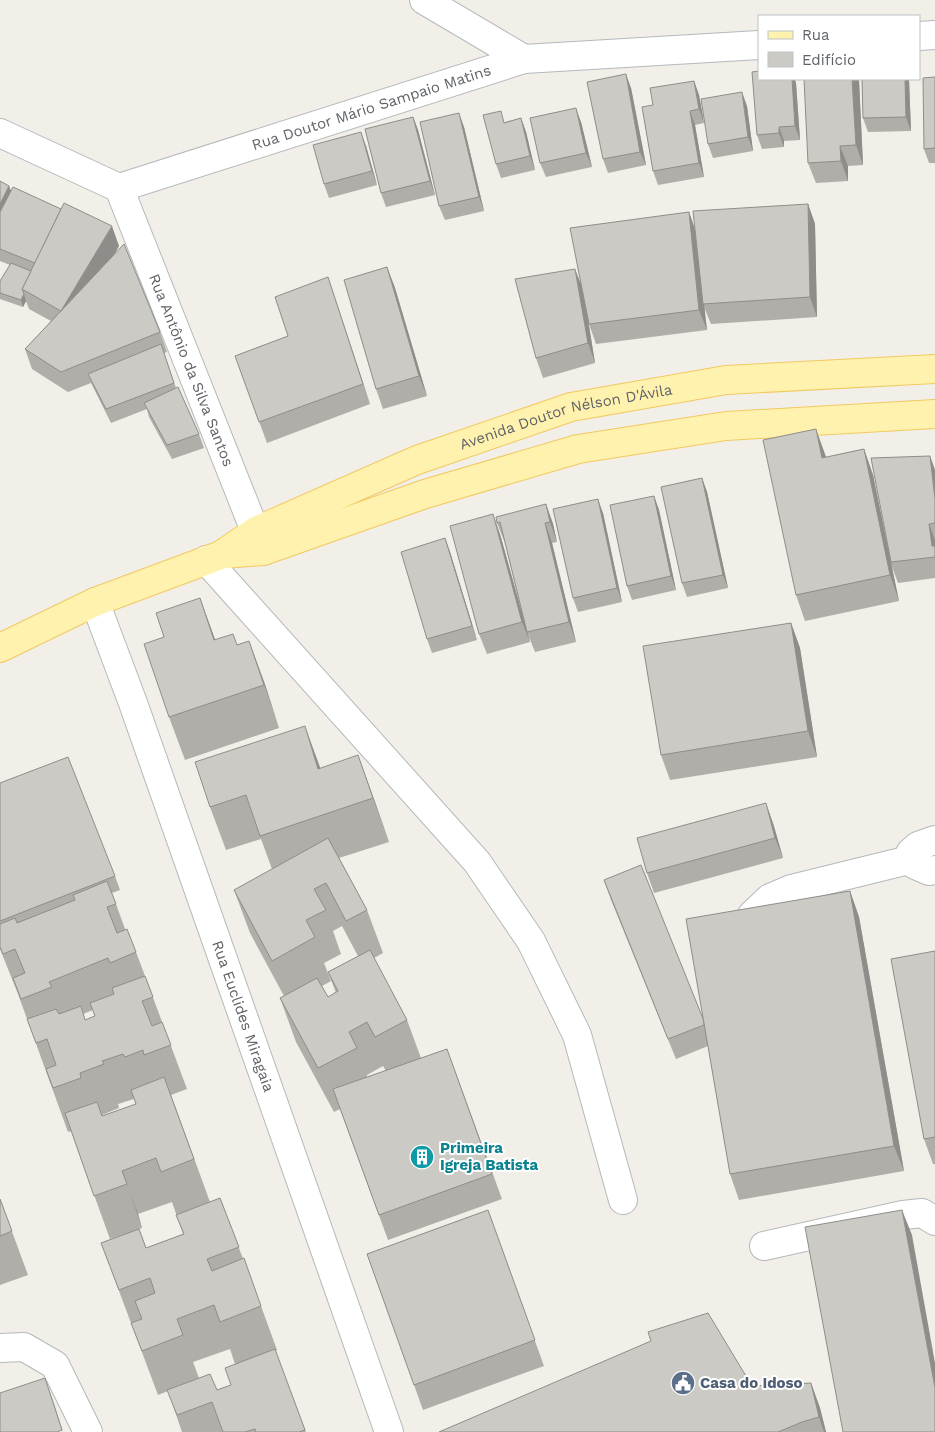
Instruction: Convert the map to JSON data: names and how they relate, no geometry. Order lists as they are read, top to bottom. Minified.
{"streets":{"main road":["Avenida Doutor Nélson D'Ávila"],"street":["Rua Doutor Mário Sampaio Matins","Rua Antônio da Silva Santos","Rua Euclides Miragaia"]},"crossings":[["Rua Doutor Mário Sampaio Matins","Rua Antônio da Silva Santos"],["Rua Antônio da Silva Santos","Avenida Doutor Nélson D'Ávila"],["Avenida Doutor Nélson D'Ávila","Rua Euclides Miragaia"]],"places":{"building":["Primeira Igreja Batista"],"public building":["Casa do Idoso"]},"legend":["Rua","Edifício"]}
